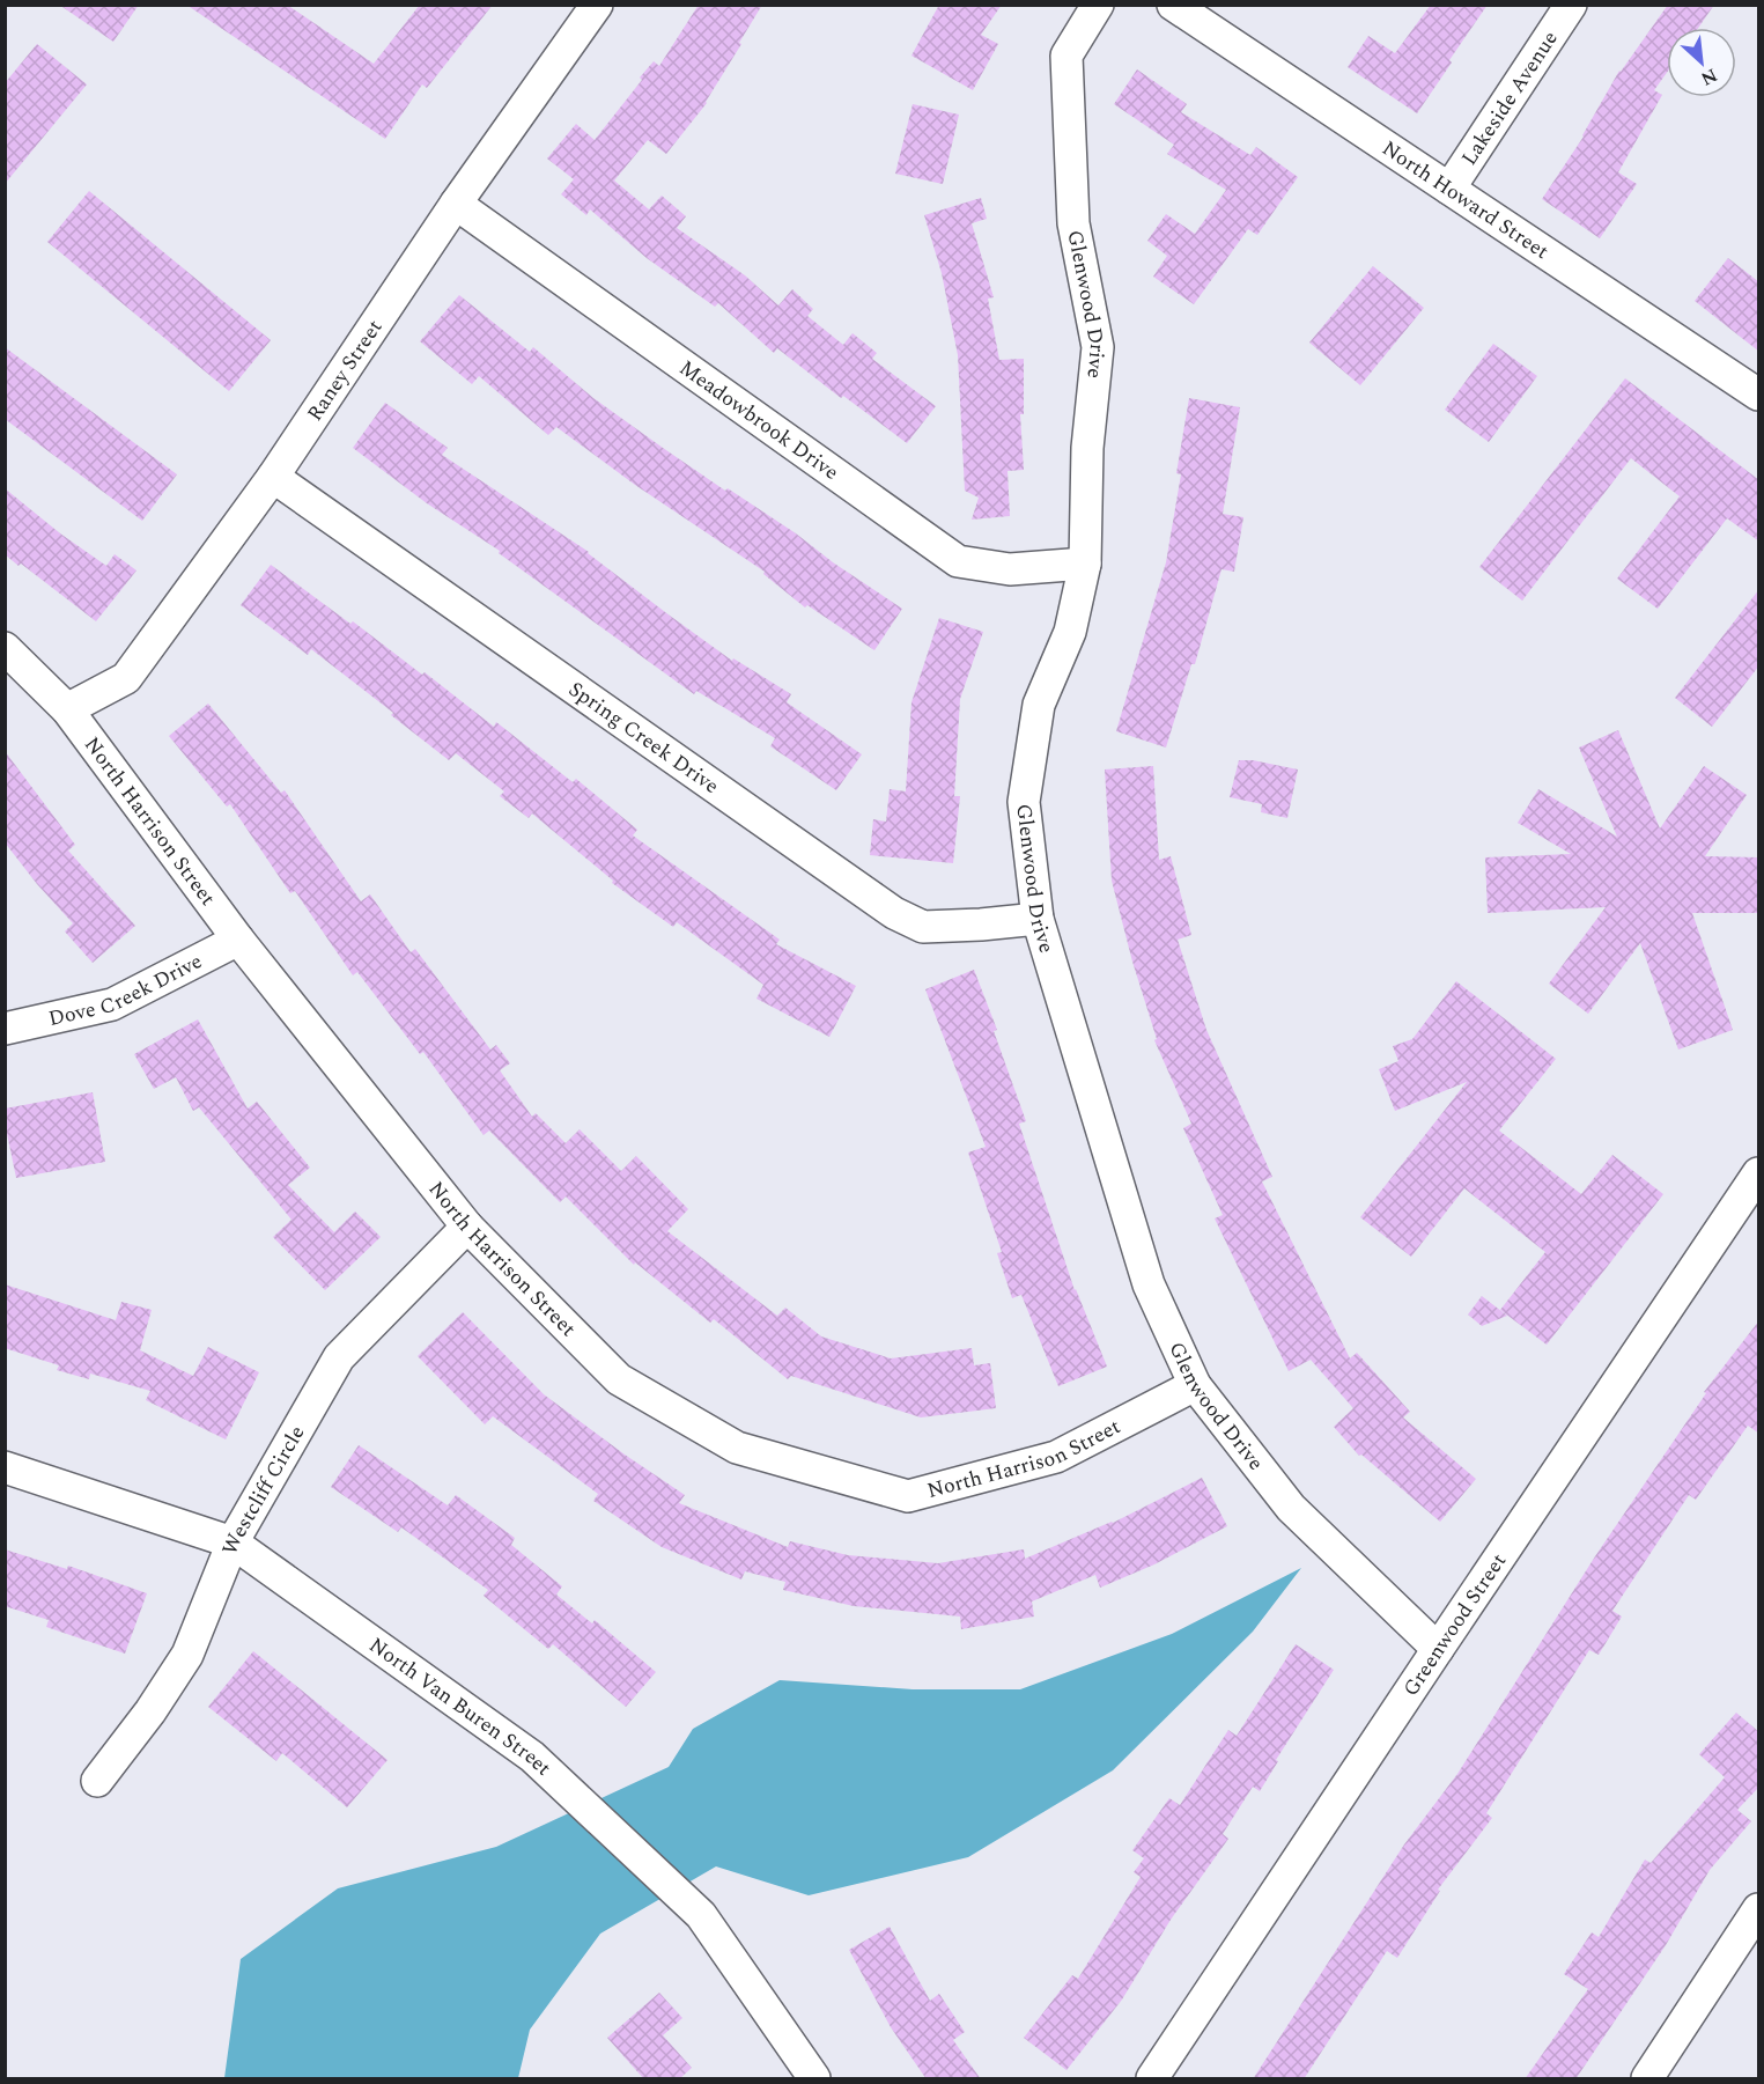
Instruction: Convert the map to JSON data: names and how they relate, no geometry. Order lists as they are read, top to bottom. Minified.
{"streets":{"street":["Lakeside Avenue","North Howard Street","Glenwood Drive","Raney Street","Meadowbrook Drive","Spring Creek Drive","North Harrison Street","Dove Creek Drive","Westcliff Circle","Greenwood Street","North Van Buren Street"]},"crossings":[["Lakeside Avenue","North Howard Street"],["Glenwood Drive","Meadowbrook Drive"],["Glenwood Drive","Spring Creek Drive"],["Glenwood Drive","North Harrison Street"],["Glenwood Drive","Greenwood Street"],["Raney Street","Meadowbrook Drive"],["Raney Street","Spring Creek Drive"],["Raney Street","North Harrison Street"],["North Harrison Street","Dove Creek Drive"],["North Harrison Street","Westcliff Circle"],["Westcliff Circle","North Van Buren Street"]],"north":"bottom right"}
